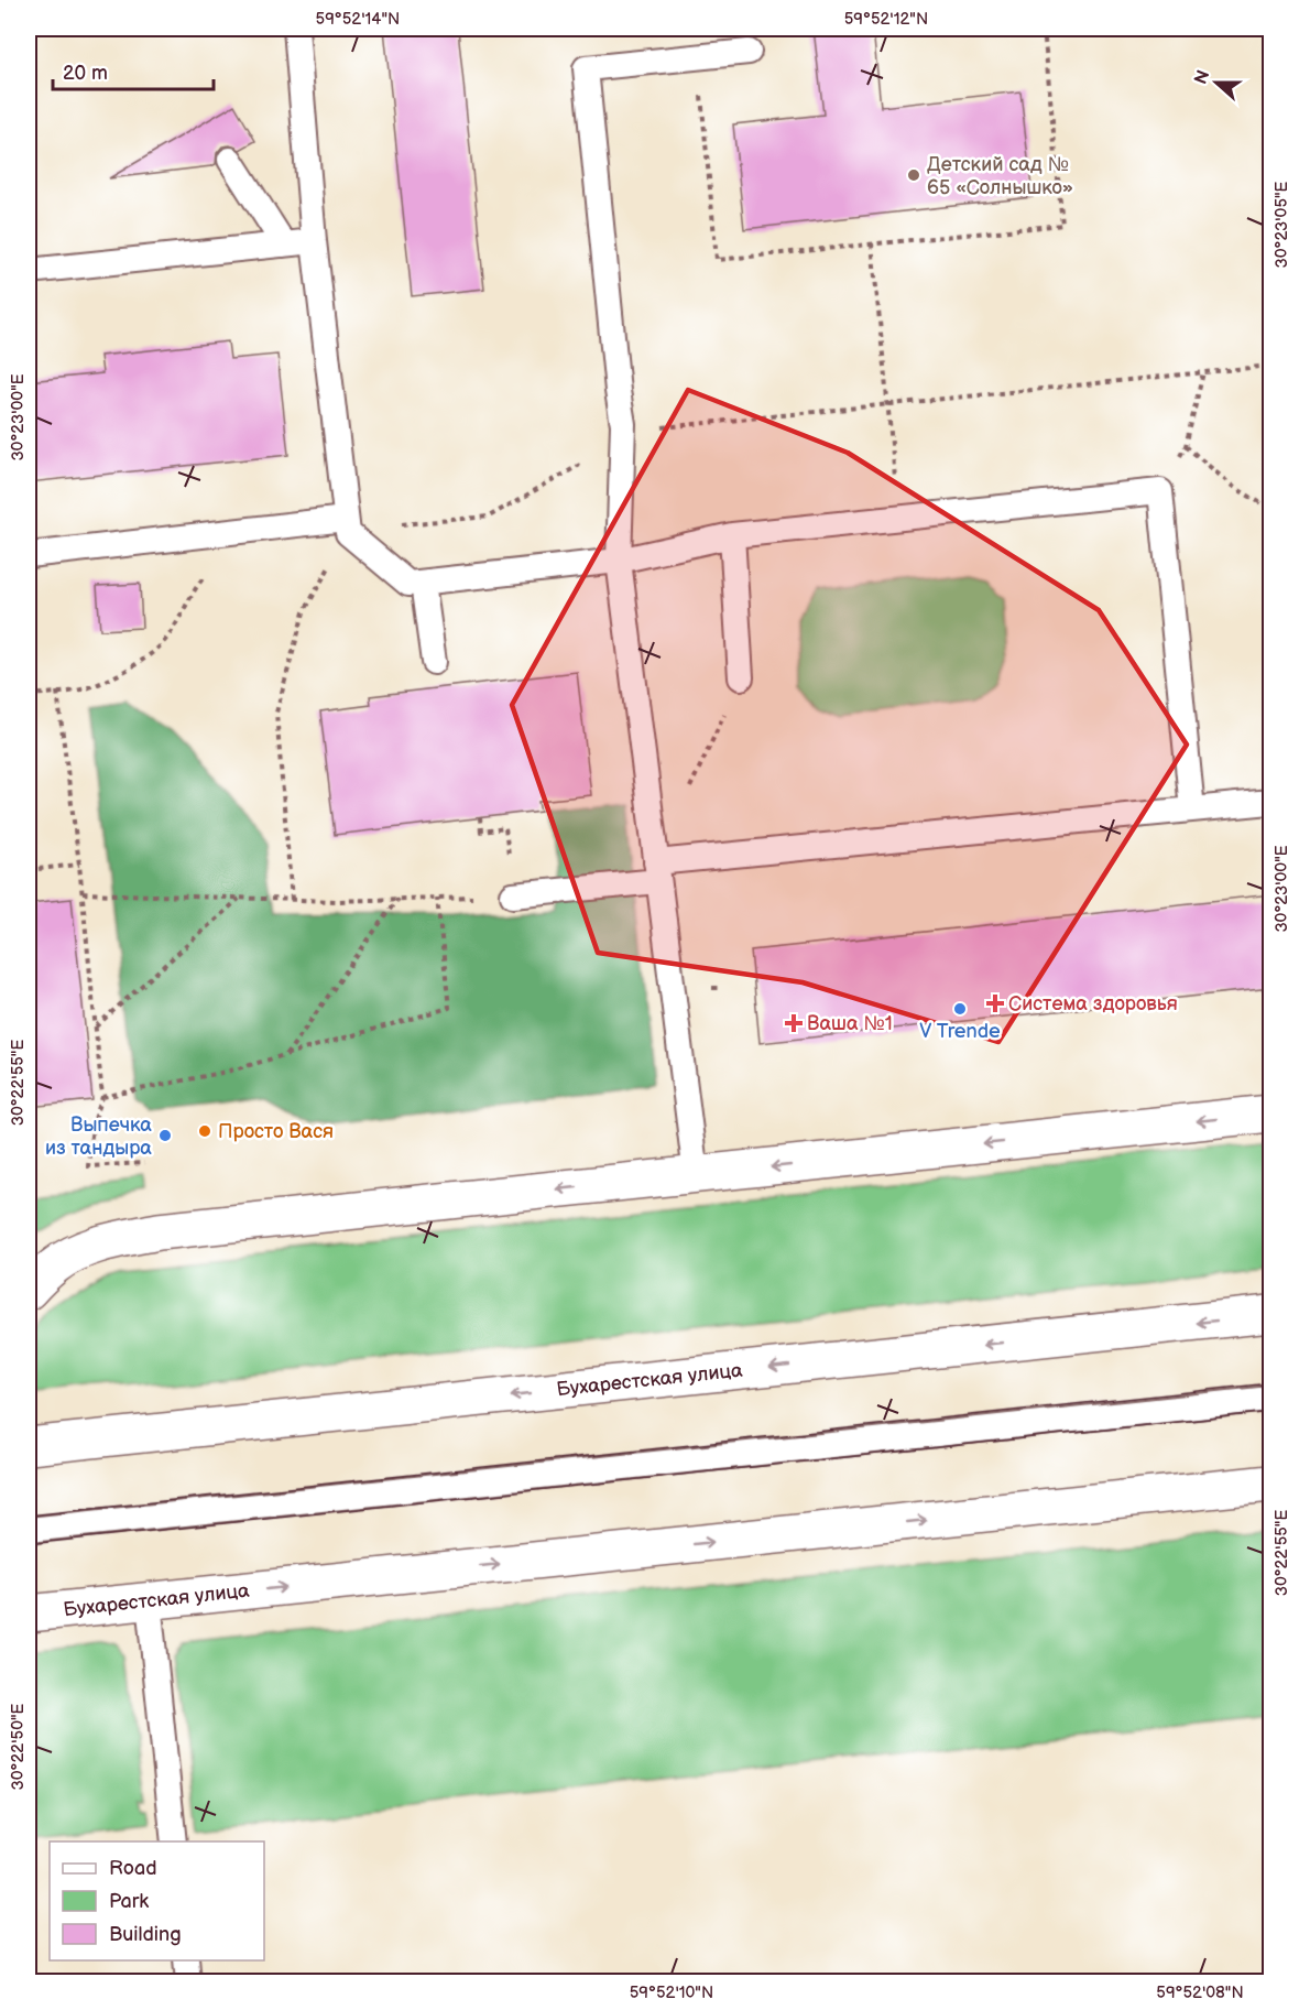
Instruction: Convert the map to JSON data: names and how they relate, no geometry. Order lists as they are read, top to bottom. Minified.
{"streets":{"main road":["Бухарестская улица"]},"places":{"other":["Детский сад № 65 «Солнышко»","V Trende","Просто Вася","Выпечка из тандыра"],"health":["Система здоровья","Ваша №1"]},"legend":["Road","Park","Building"],"scale_bar":"20 m","north":"left","coordinates":["59°52'14\"N","59°52'12\"N","30°23'05\"E","30°23'00\"E","30°22'55\"E","30°22'50\"E","59°52'10\"N","59°52'08\"N"]}
